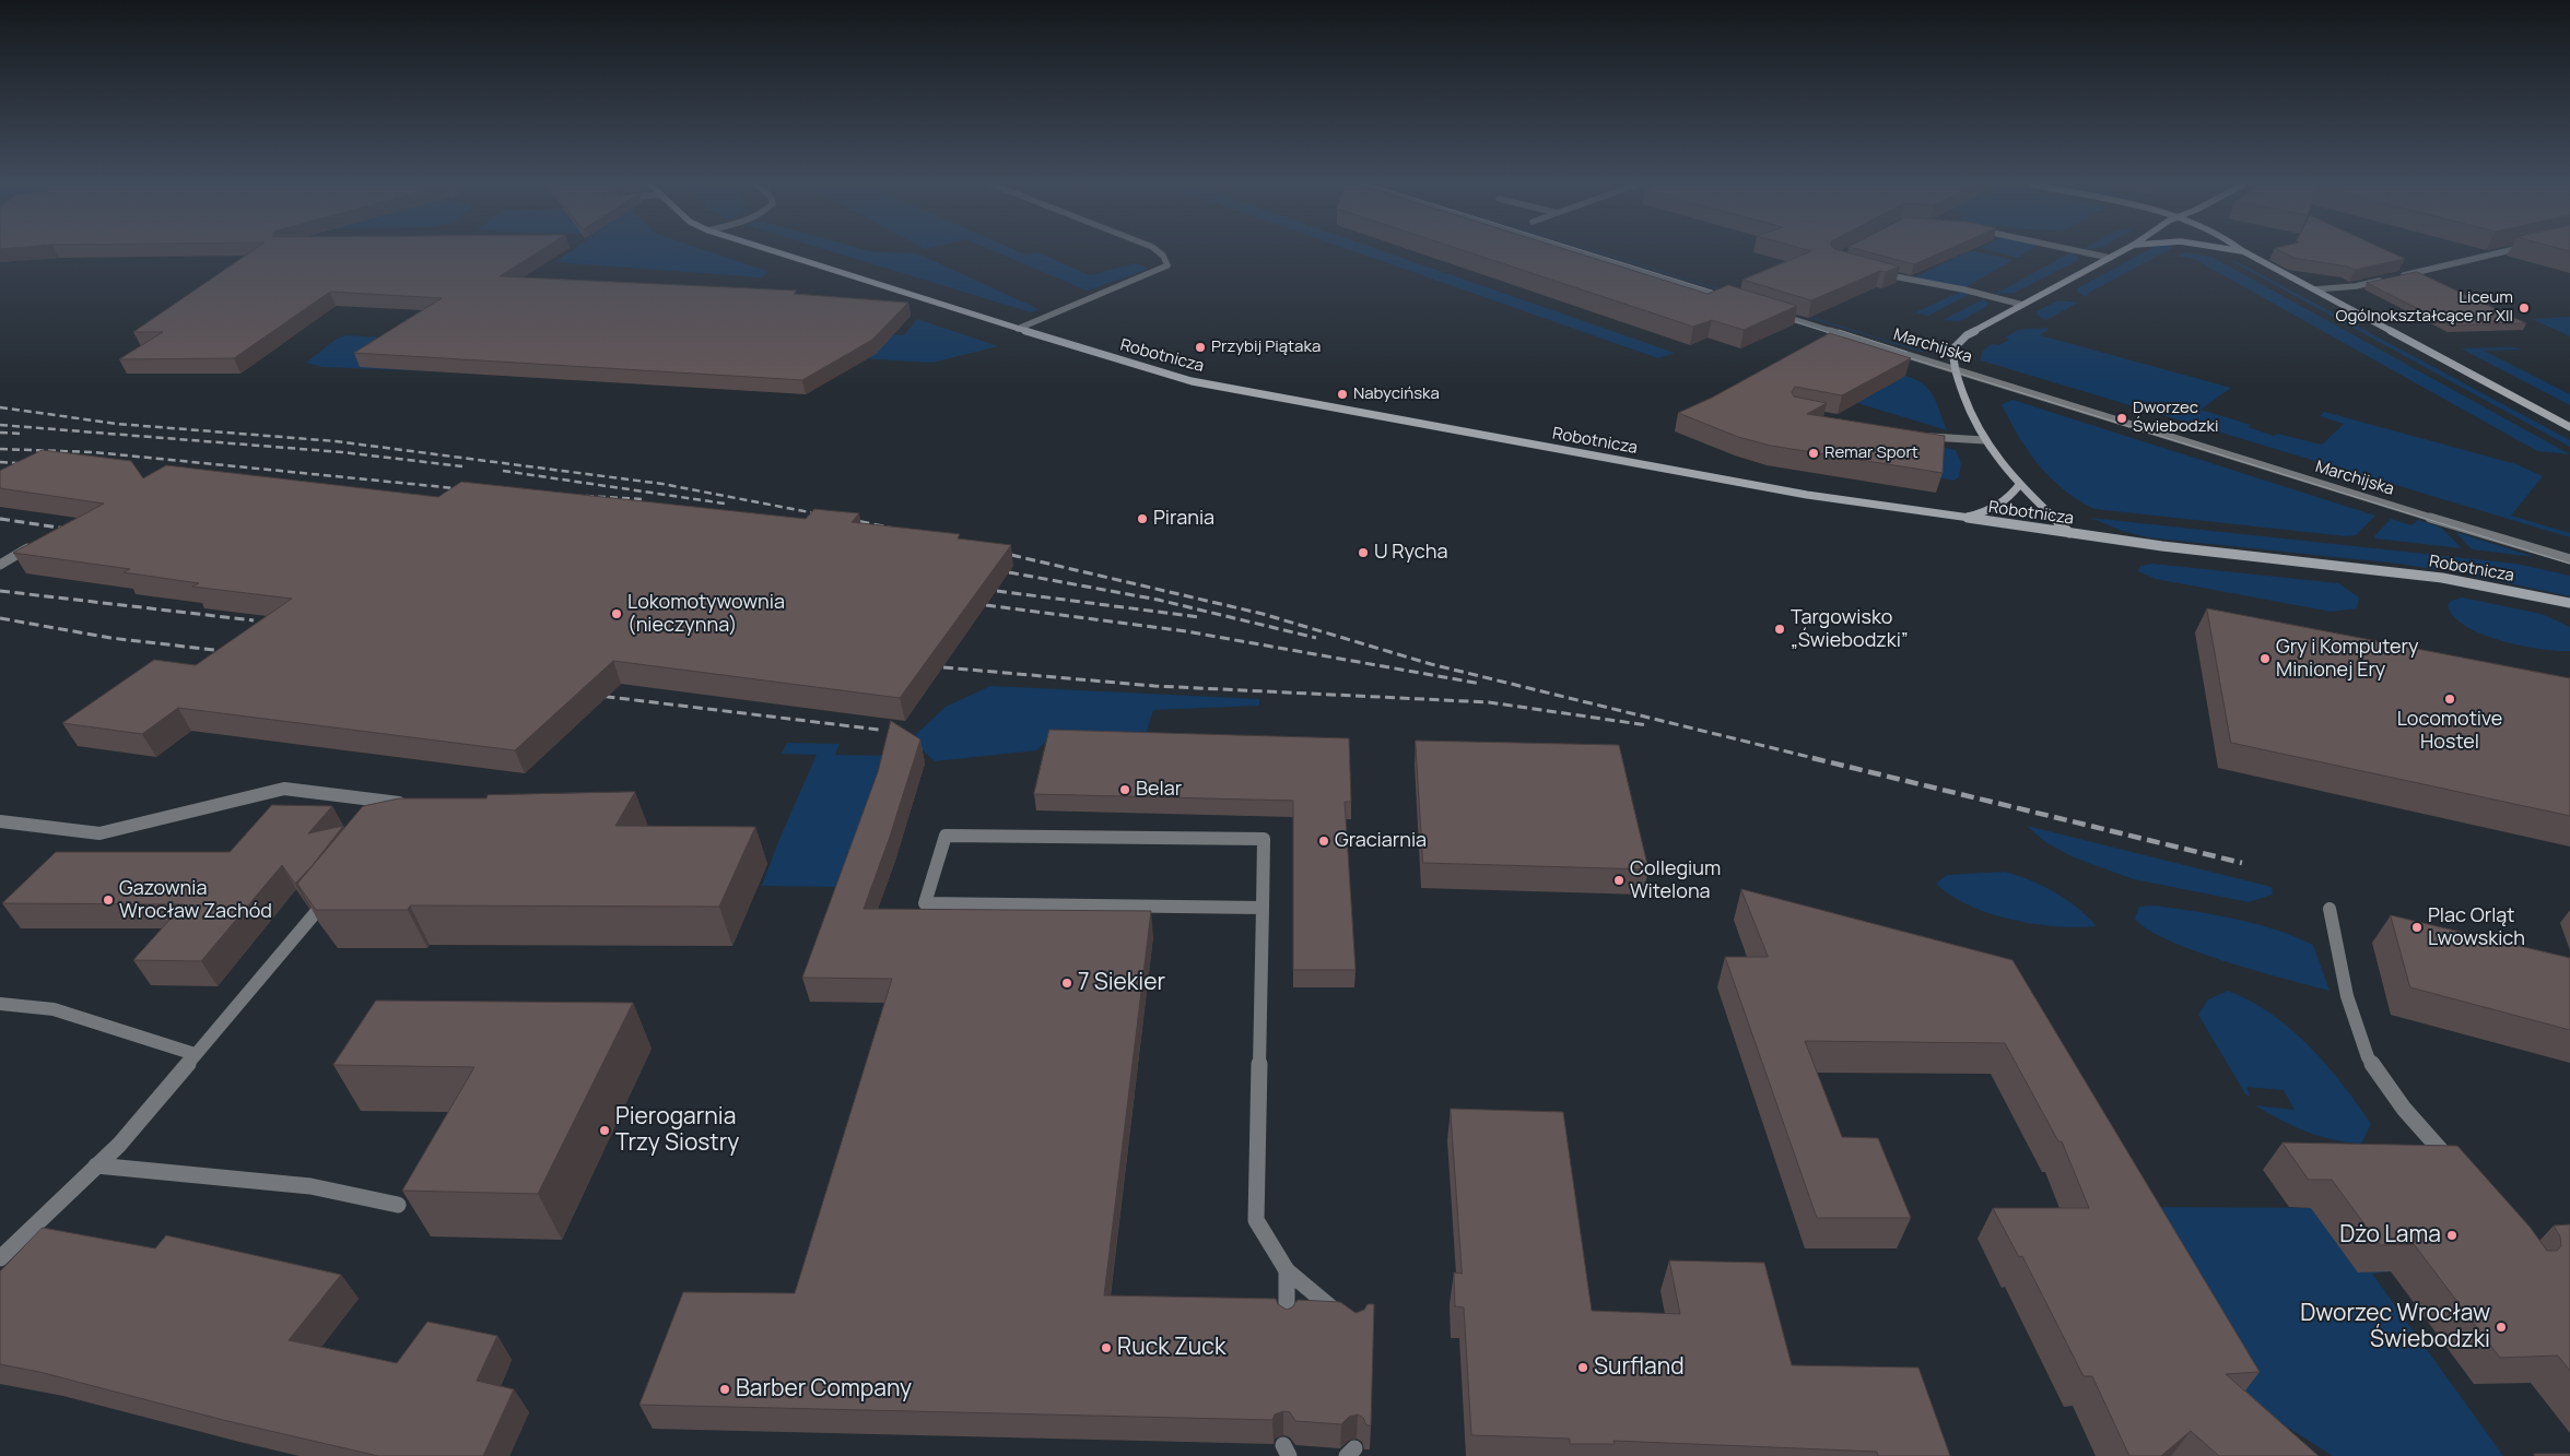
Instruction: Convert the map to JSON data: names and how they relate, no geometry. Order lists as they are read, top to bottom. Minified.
{"streets":{"street":["Marchijska","Robotnicza"]},"places":["Liceum Ogólnokształcące nr XII","Przybij Piątaka","Nabycińska","Dworzec Świebodzki","Remar Sport","Pirania","U Rycha","Lokomotywownia (nieczynna)","Targowisko „Świebodzki”","Gry i Komputery Minionej Ery","Locomotive Hostel","Belar","Graciarnia","Collegium Witelona","Gazownia Wrocław Zachód","Plac Orląt Lwowskich","7 Siekier","Pierogarnia Trzy Siostry","Dżo Lama","Dworzec Wrocław Świebodzki","Ruck Zuck","Surfland","Barber Company"]}
